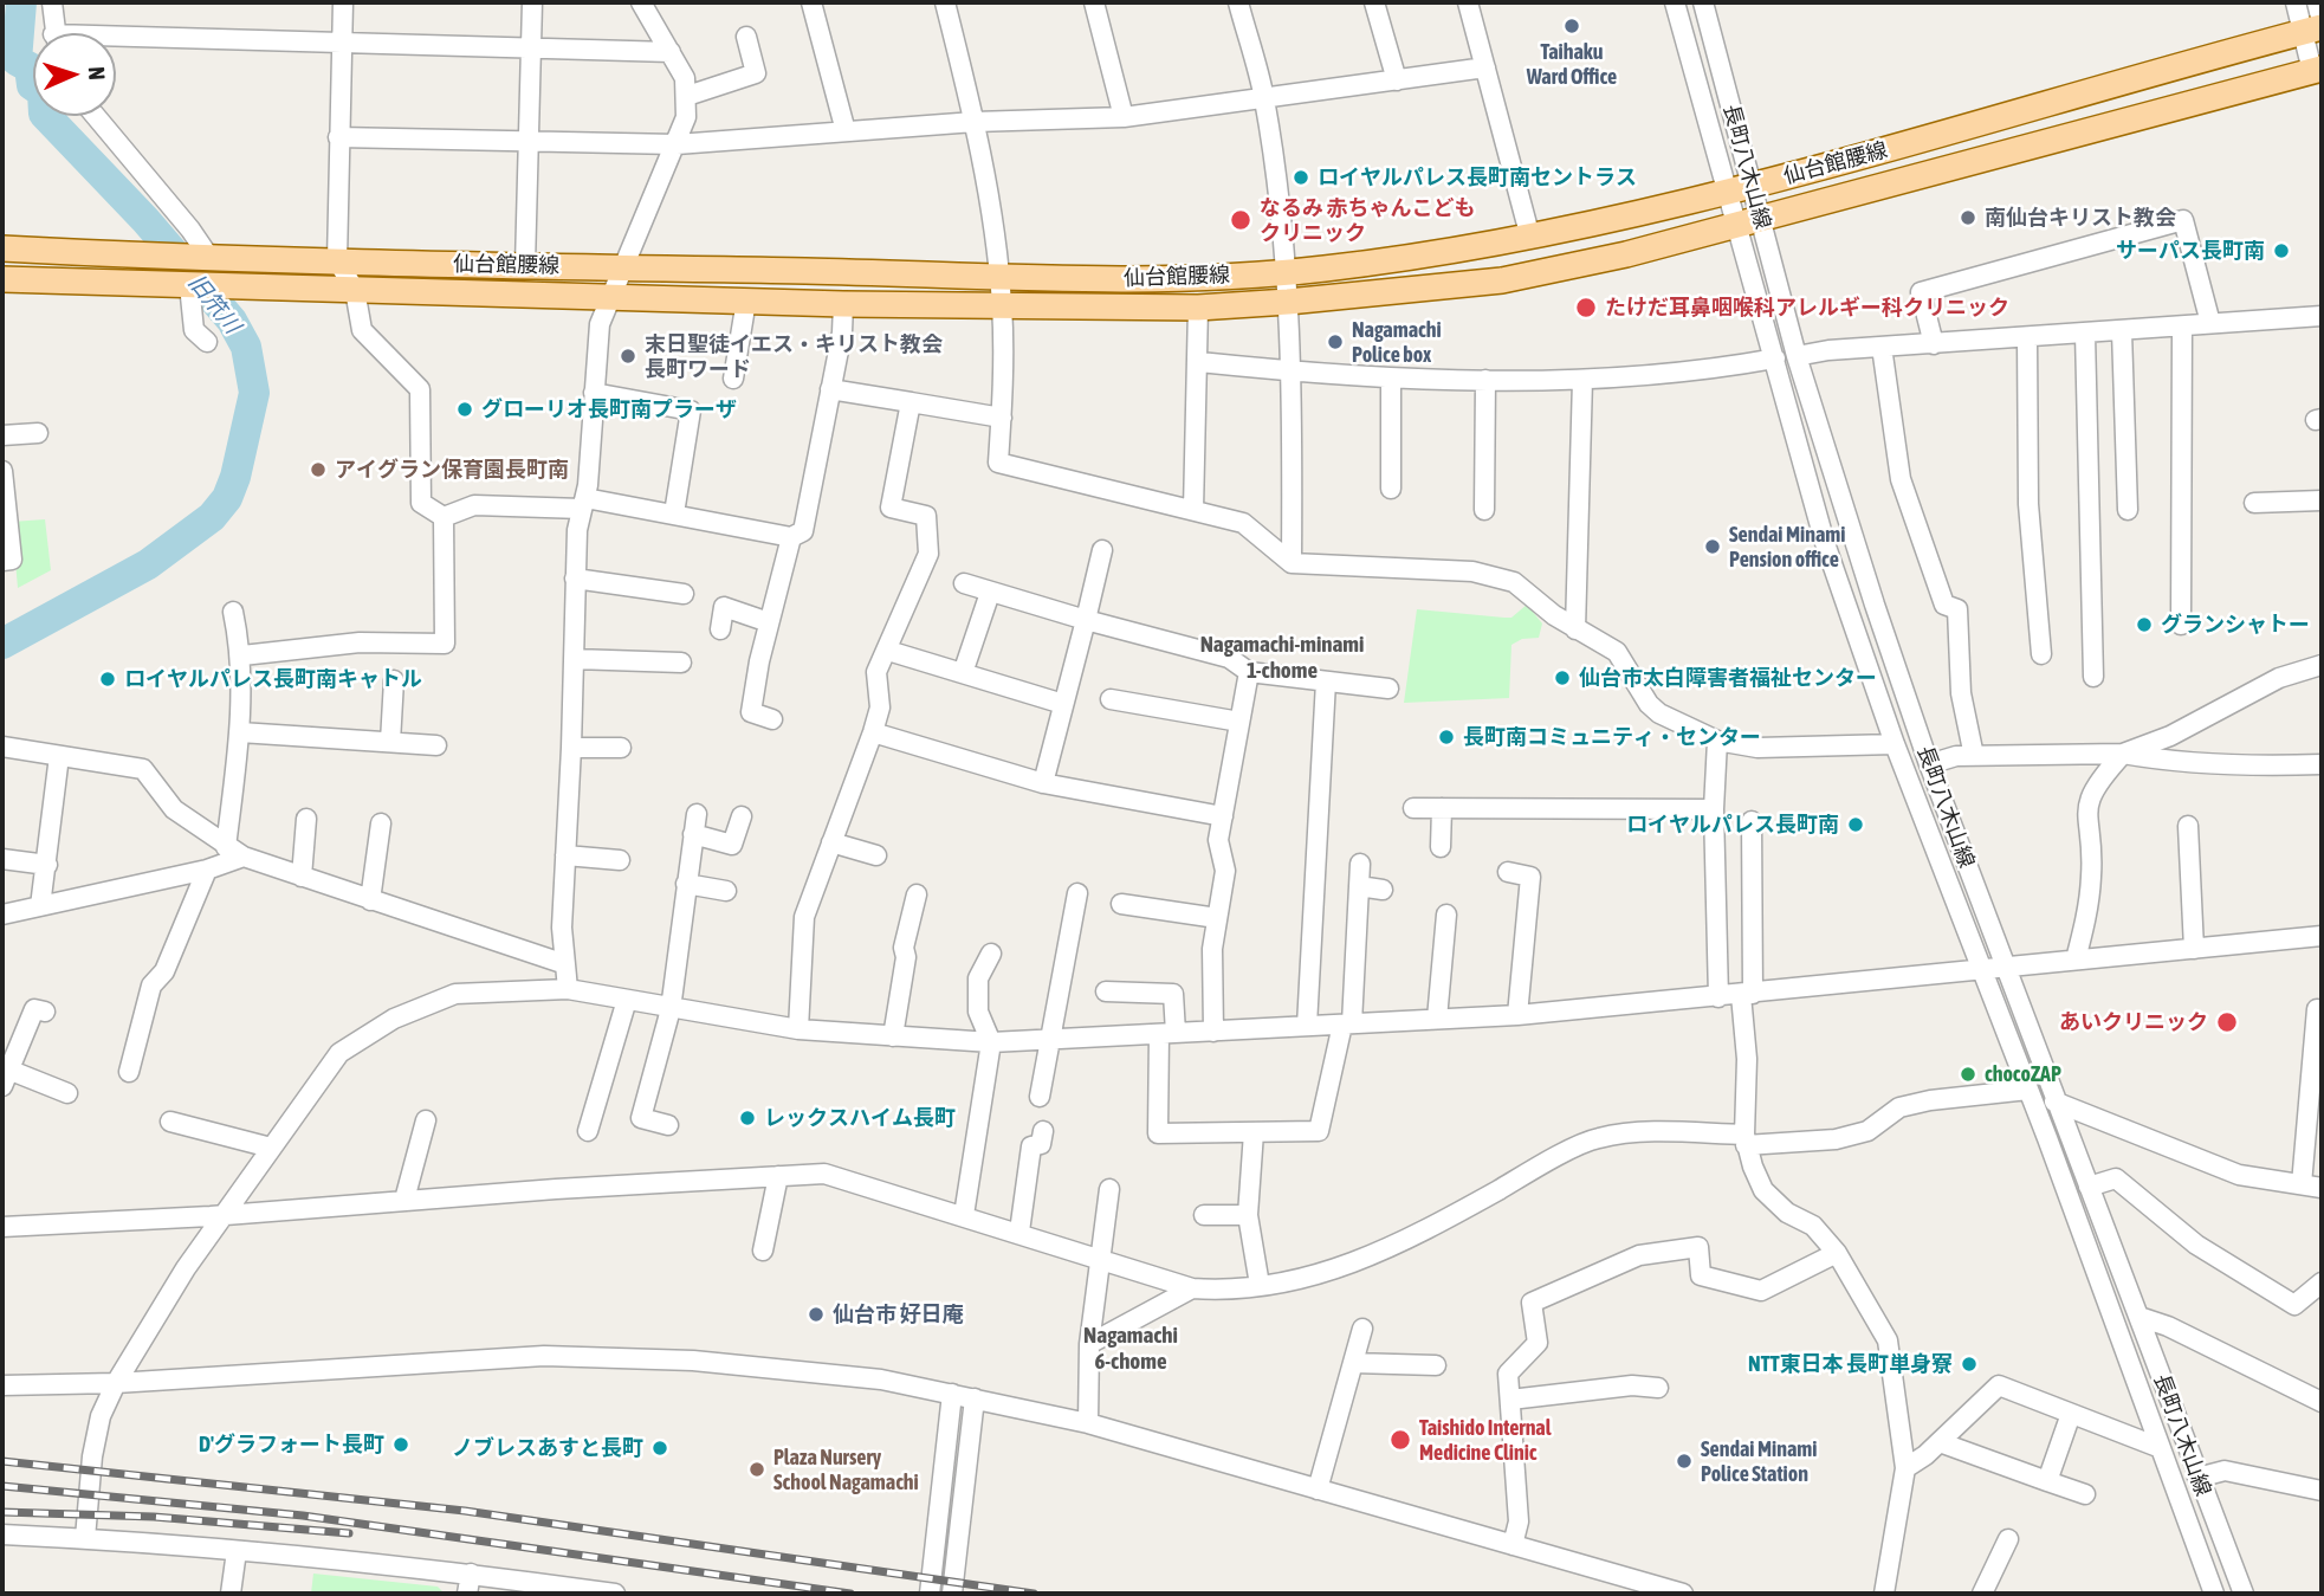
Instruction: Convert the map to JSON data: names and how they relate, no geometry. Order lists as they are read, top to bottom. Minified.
{"streets":{"main road":["仙台館腰線"],"street":["長町八木山線"]},"crossings":[["仙台館腰線","長町八木山線"]],"districts":["Nagamachi-minami 1-chome","Nagamachi 6-chome"],"water":["旧笊川"],"places":["Taihaku Ward Office","ロイヤルパレス長町南セントラス","南仙台キリスト教会","なるみ 赤ちゃんこども クリニック","サーパス長町南","たけだ耳鼻咽喉科アレルギー科クリニック","Nagamachi Police box","末日聖徒イエス・キリスト教会 長町ワード","グローリオ長町南プラーザ","アイグラン保育園長町南","Sendai Minami Pension office","グランシャトー","仙台市太白障害者福祉センター","ロイヤルパレス長町南キャトル","長町南コミュニティ・センター","ロイヤルパレス長町南","あいクリニック","chocoZAP","レックスハイム長町","仙台市 好日庵","NTT東日本 長町単身寮","Taishido Internal Medicine Clinic","D'グラフォート長町","ノブレスあすと長町","Sendai Minami Police Station","Plaza Nursery School Nagamachi"],"north":"right"}
